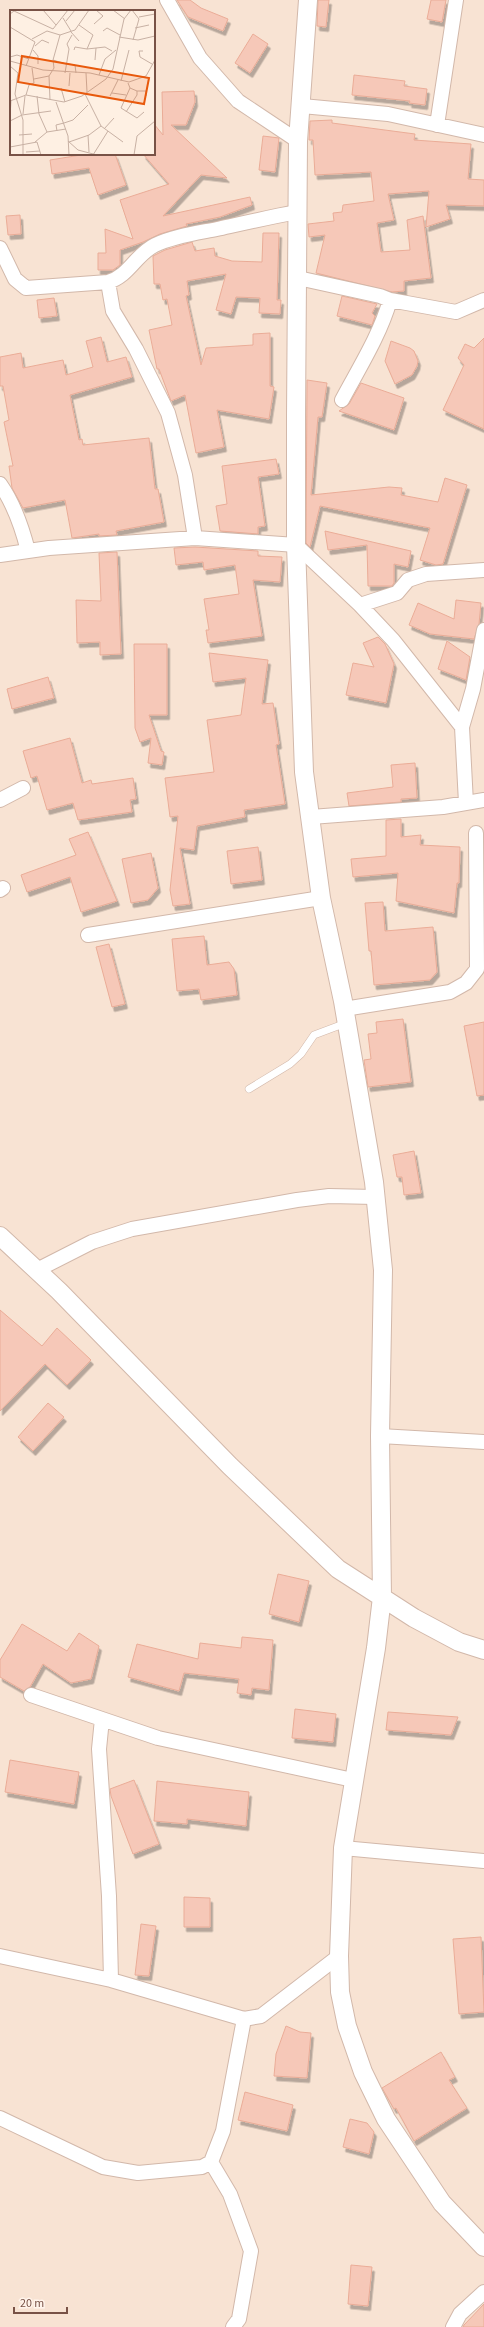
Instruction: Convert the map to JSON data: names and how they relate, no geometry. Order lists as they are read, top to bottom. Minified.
{"scale_bar":"20 m"}
